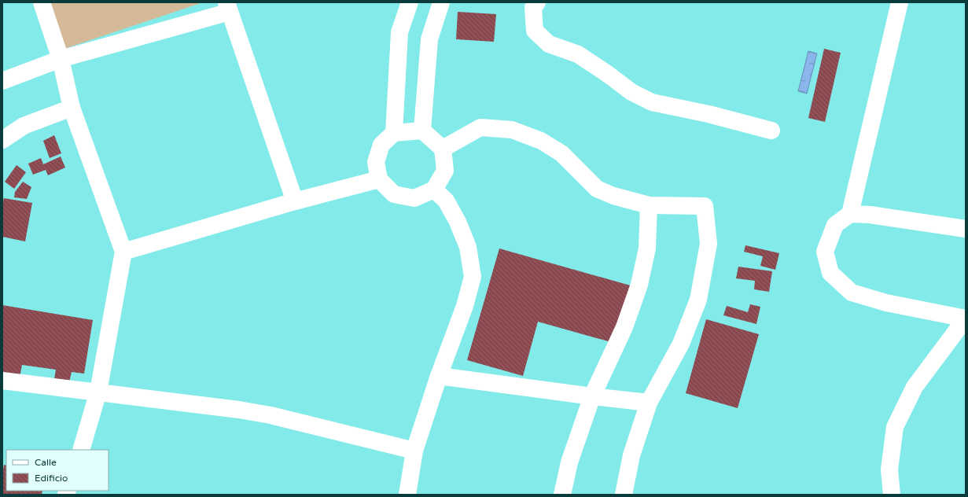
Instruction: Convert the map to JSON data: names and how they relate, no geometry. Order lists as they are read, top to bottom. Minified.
{"legend":["Calle","Edificio"]}
